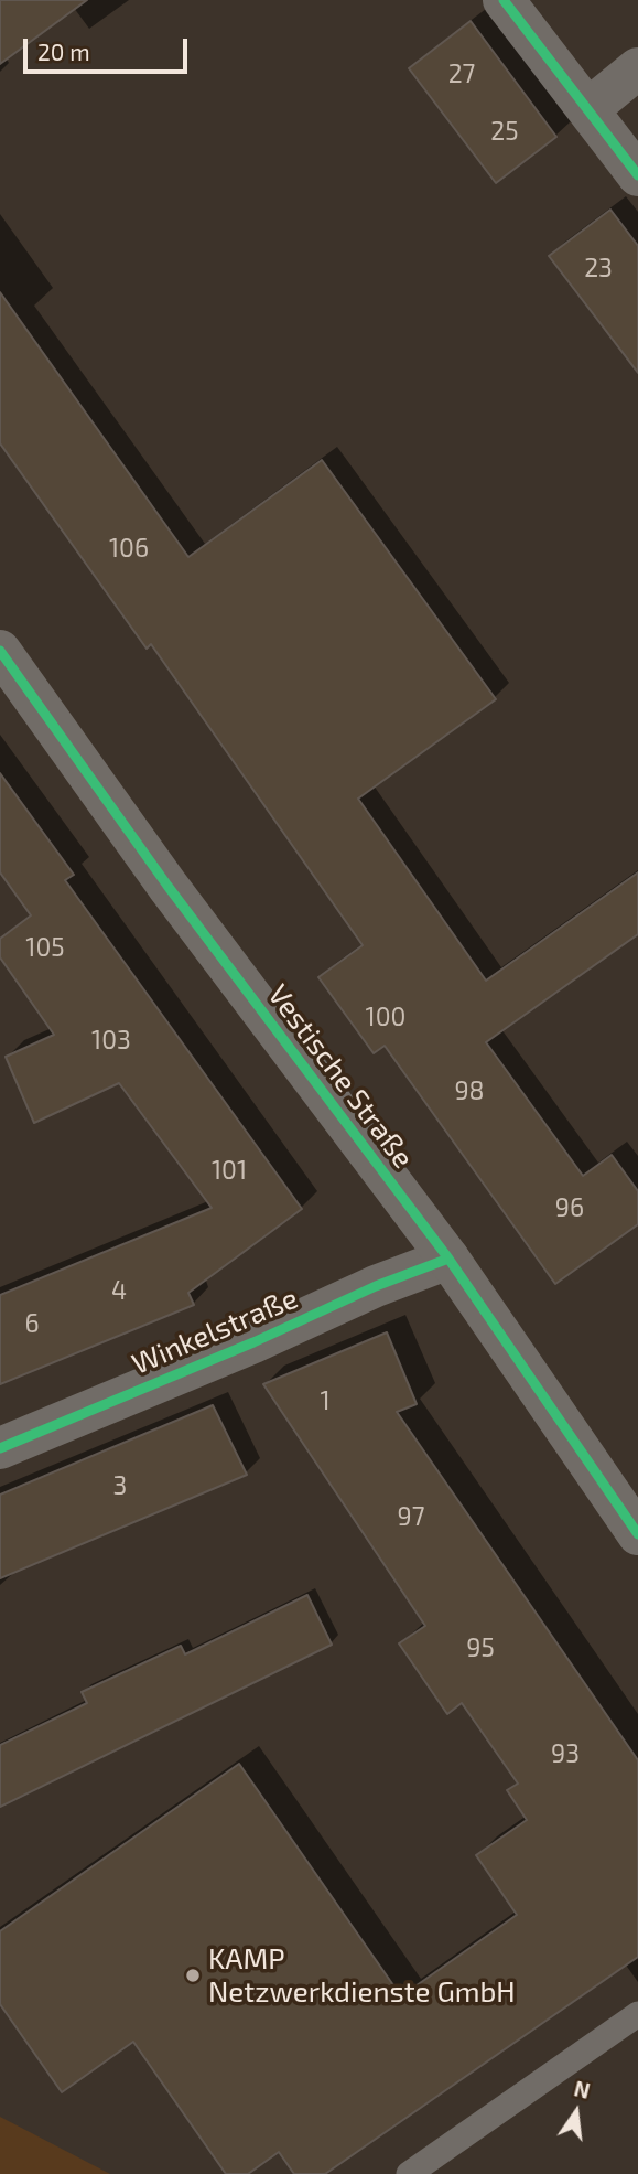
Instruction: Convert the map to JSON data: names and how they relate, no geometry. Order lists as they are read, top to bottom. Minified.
{"streets":{"street":["Vestische Straße","Winkelstraße"]},"crossings":[["Vestische Straße","Winkelstraße"]],"places":["KAMP Netzwerkdienste GmbH"],"house_numbers":["27","25","23","106","105","100","103","98","101","96","4","6","1","3","97","95","93"],"scale_bar":"20 m","north":"top"}
